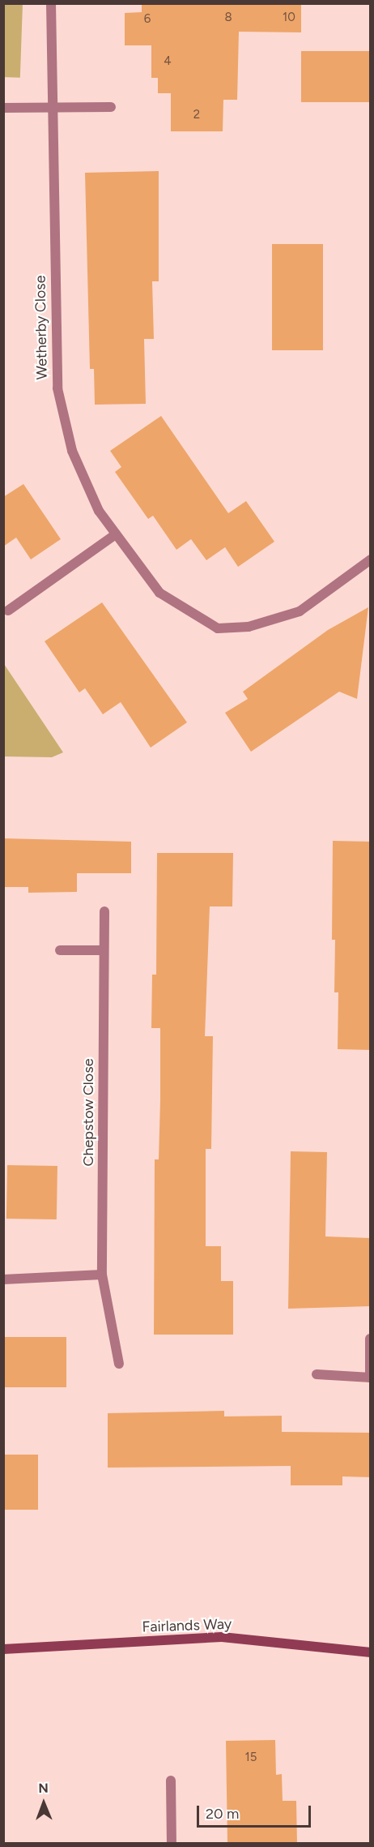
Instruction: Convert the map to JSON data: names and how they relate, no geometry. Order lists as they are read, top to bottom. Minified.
{"streets":{"main road":["Fairlands Way"],"street":["Wetherby Close","Chepstow Close"]},"house_numbers":["8","10","6","4","2","15"],"scale_bar":"20 m","north":"top"}
